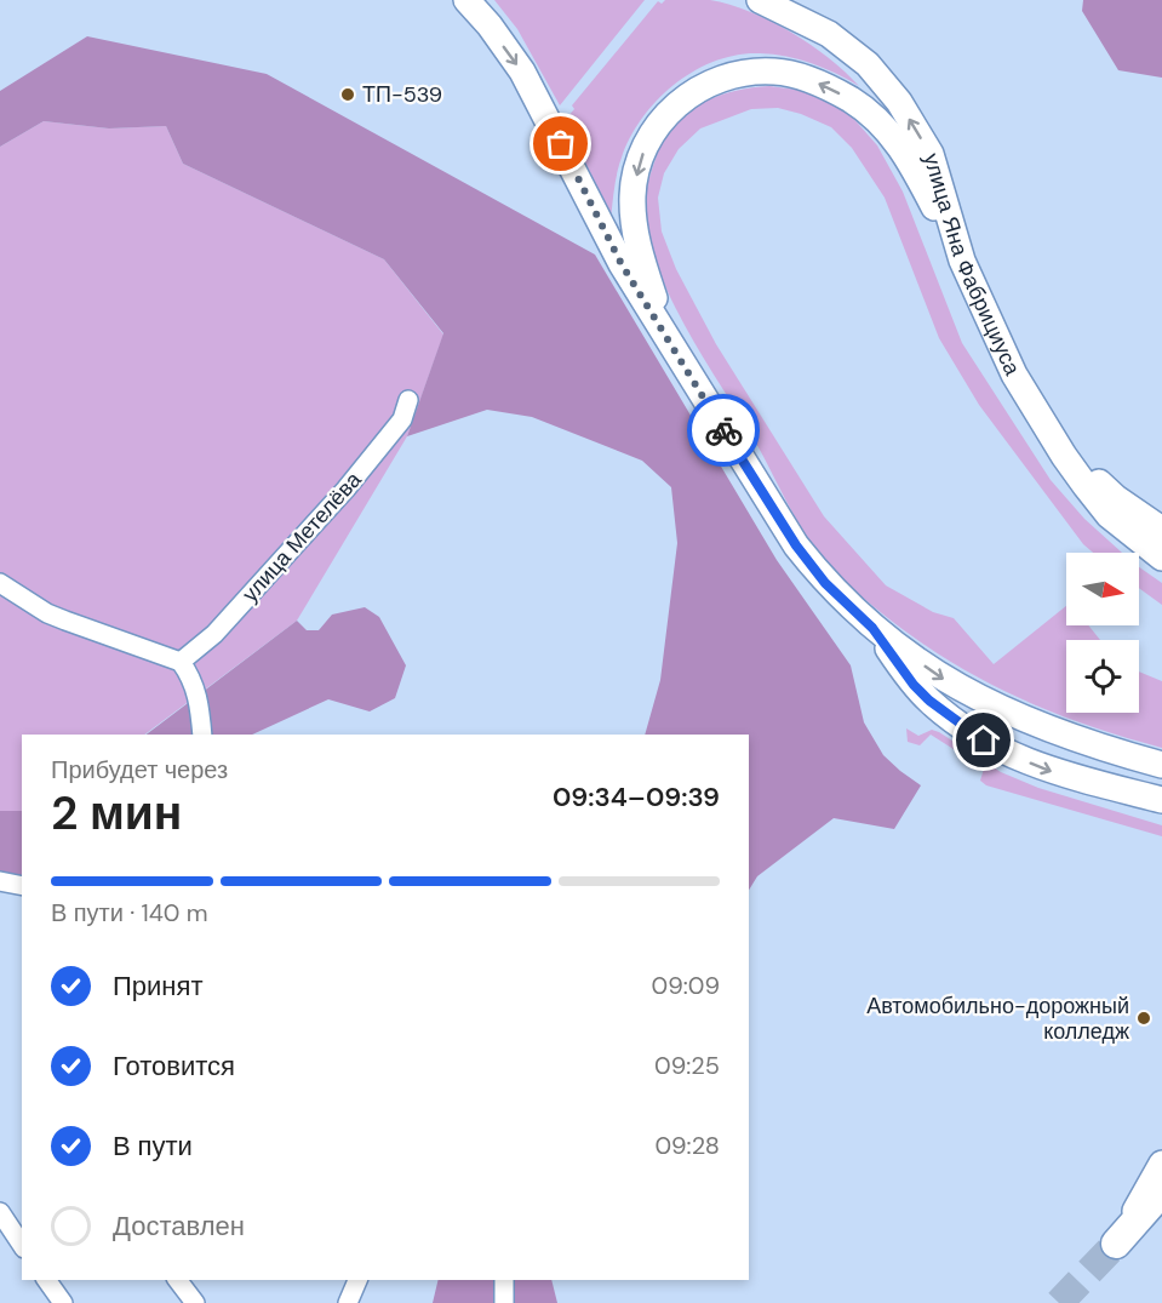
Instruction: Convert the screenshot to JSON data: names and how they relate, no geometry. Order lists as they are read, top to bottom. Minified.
{"streets":{"main road":["улица Яна Фабрициуса"],"street":["улица Метелёва"]},"one_way":["улица Яна Фабрициуса"],"places":["ТП-539","Автомобильно-дорожный колледж"],"north":"right","page":{"heading":["2 мин","Прибудет через","09:34–09:39"],"bar":"В пути · 140 m","list":[["Принят","09:09"],["Готовится","09:25"],["В пути","09:28"],"Доставлен"]}}
